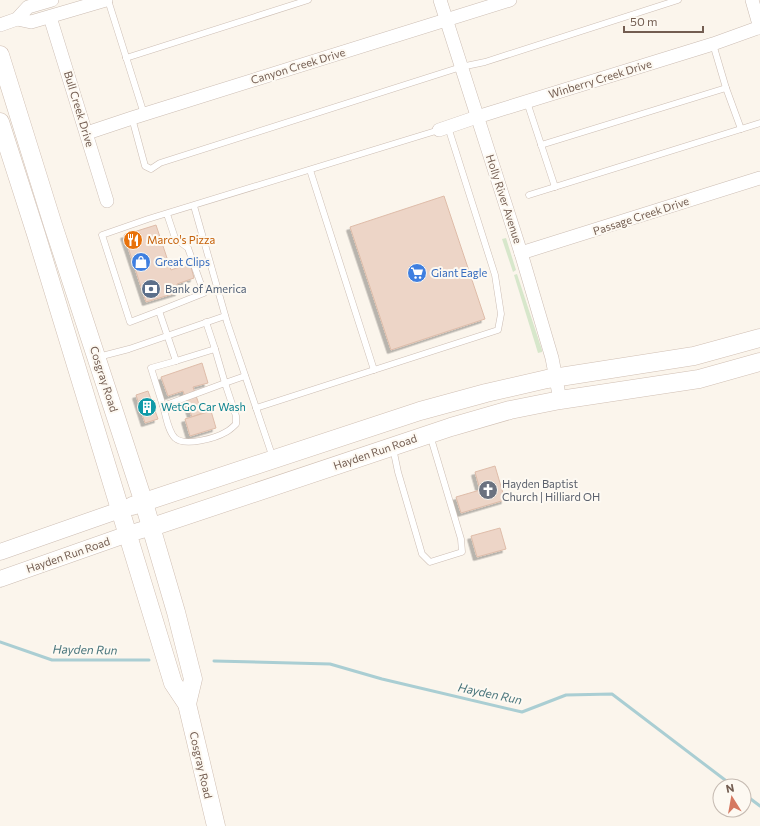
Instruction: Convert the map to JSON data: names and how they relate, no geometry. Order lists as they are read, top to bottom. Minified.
{"streets":{"main road":["Cosgray Road","Hayden Run Road"],"street":["Canyon Creek Drive","Winberry Creek Drive","Bull Creek Drive","Holly River Avenue","Passage Creek Drive"]},"crossings":[["Canyon Creek Drive","Bull Creek Drive"],["Canyon Creek Drive","Holly River Avenue"],["Winberry Creek Drive","Holly River Avenue"],["Holly River Avenue","Passage Creek Drive"],["Holly River Avenue","Hayden Run Road"],["Cosgray Road","Hayden Run Road"]],"water":["Hayden Run"],"places":{"restaurant":["Marco's Pizza"],"shop":["Great Clips"],"supermarket":["Giant Eagle"],"bank":["Bank of America"],"building":["WetGo Car Wash"],"church":["Hayden Baptist Church | Hilliard OH"]},"scale_bar":"50 m","north":"top"}
